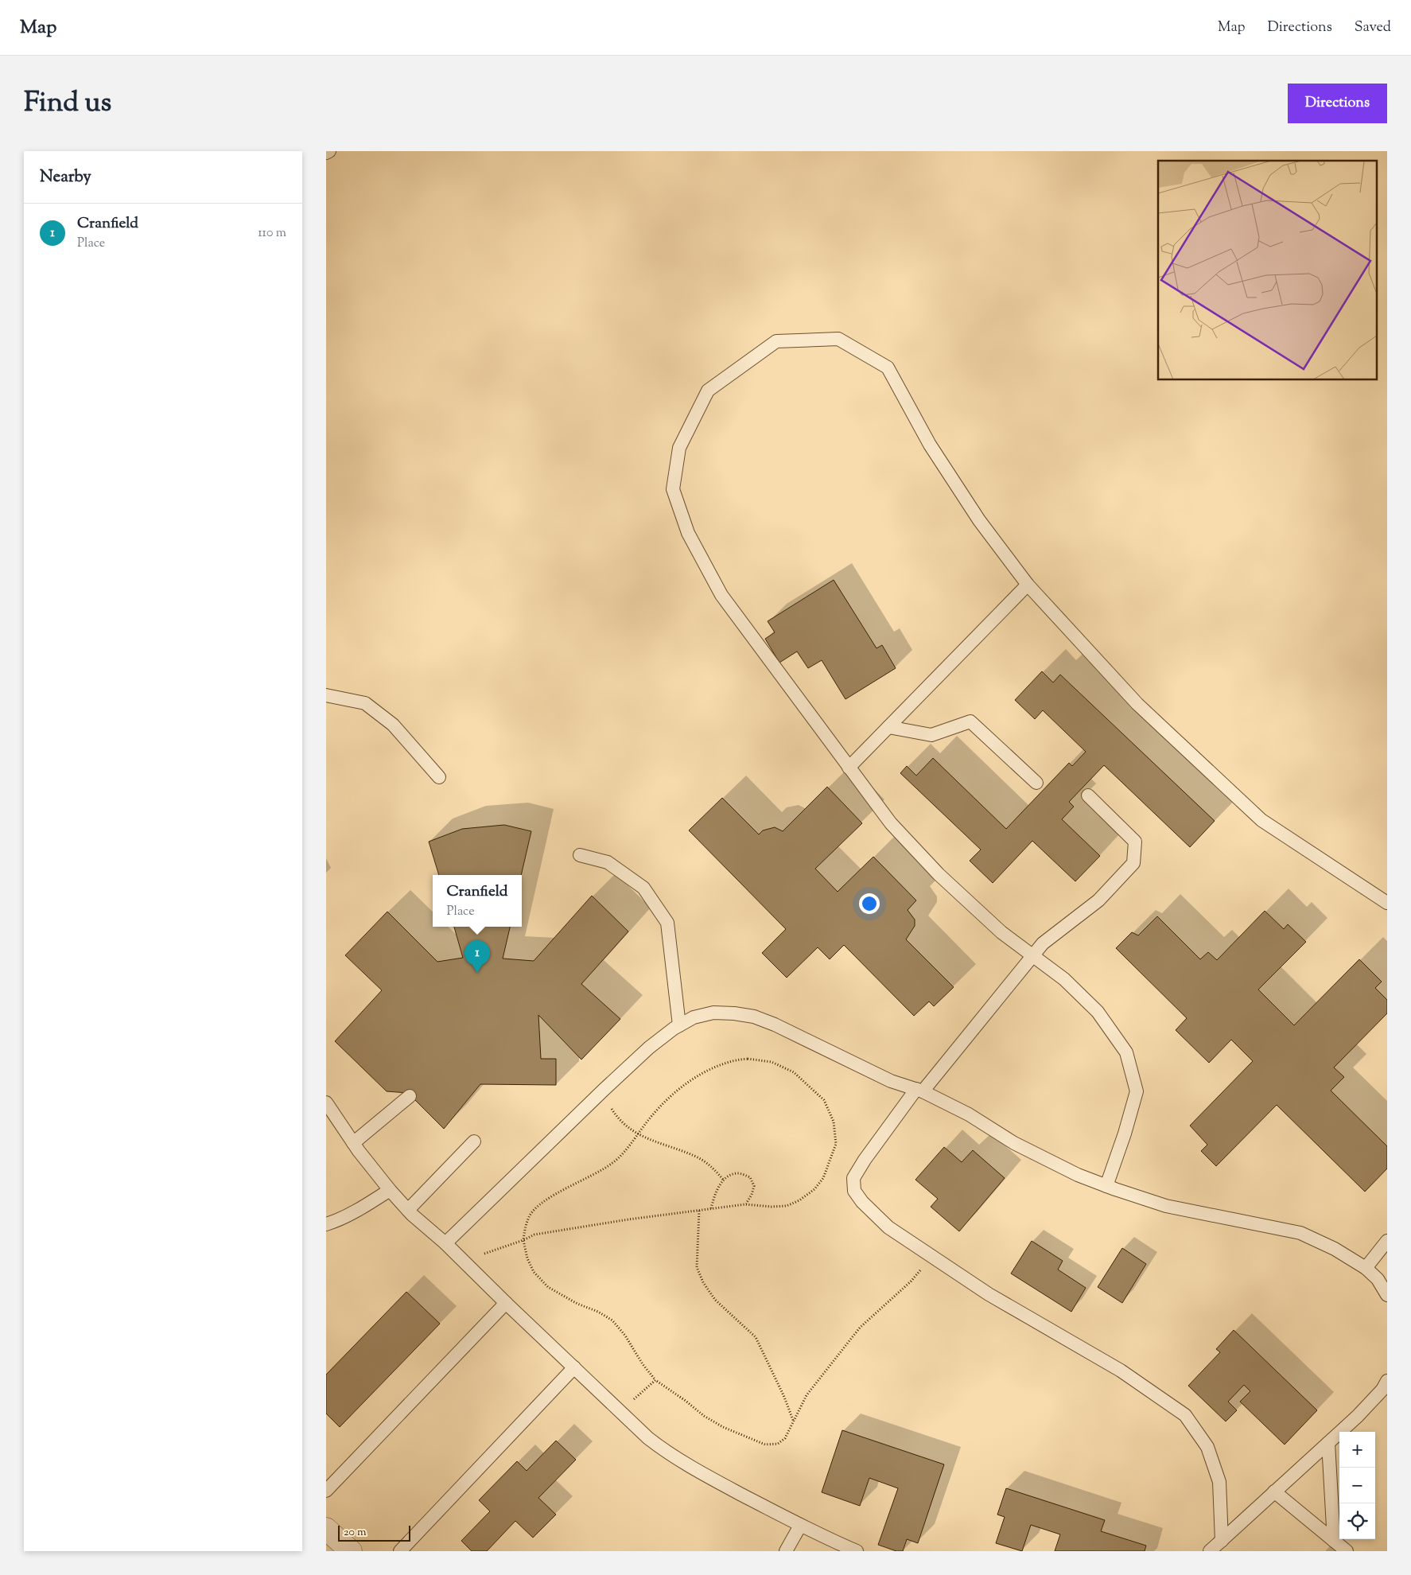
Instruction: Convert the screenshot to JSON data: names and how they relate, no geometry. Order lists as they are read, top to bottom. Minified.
{"scale_bar":"20 m","page":{"header":"Map","nav":["Map","Directions","Saved"],"title":"Find us","buttons":"Directions","heading":"Nearby","list":[{"mark":"1","name":"Cranfield","note":"Place","value":"110 m"}],"popup":["Cranfield","Place"],"pins":"1","map_buttons":["+","−"],"scale":"20 m"}}
